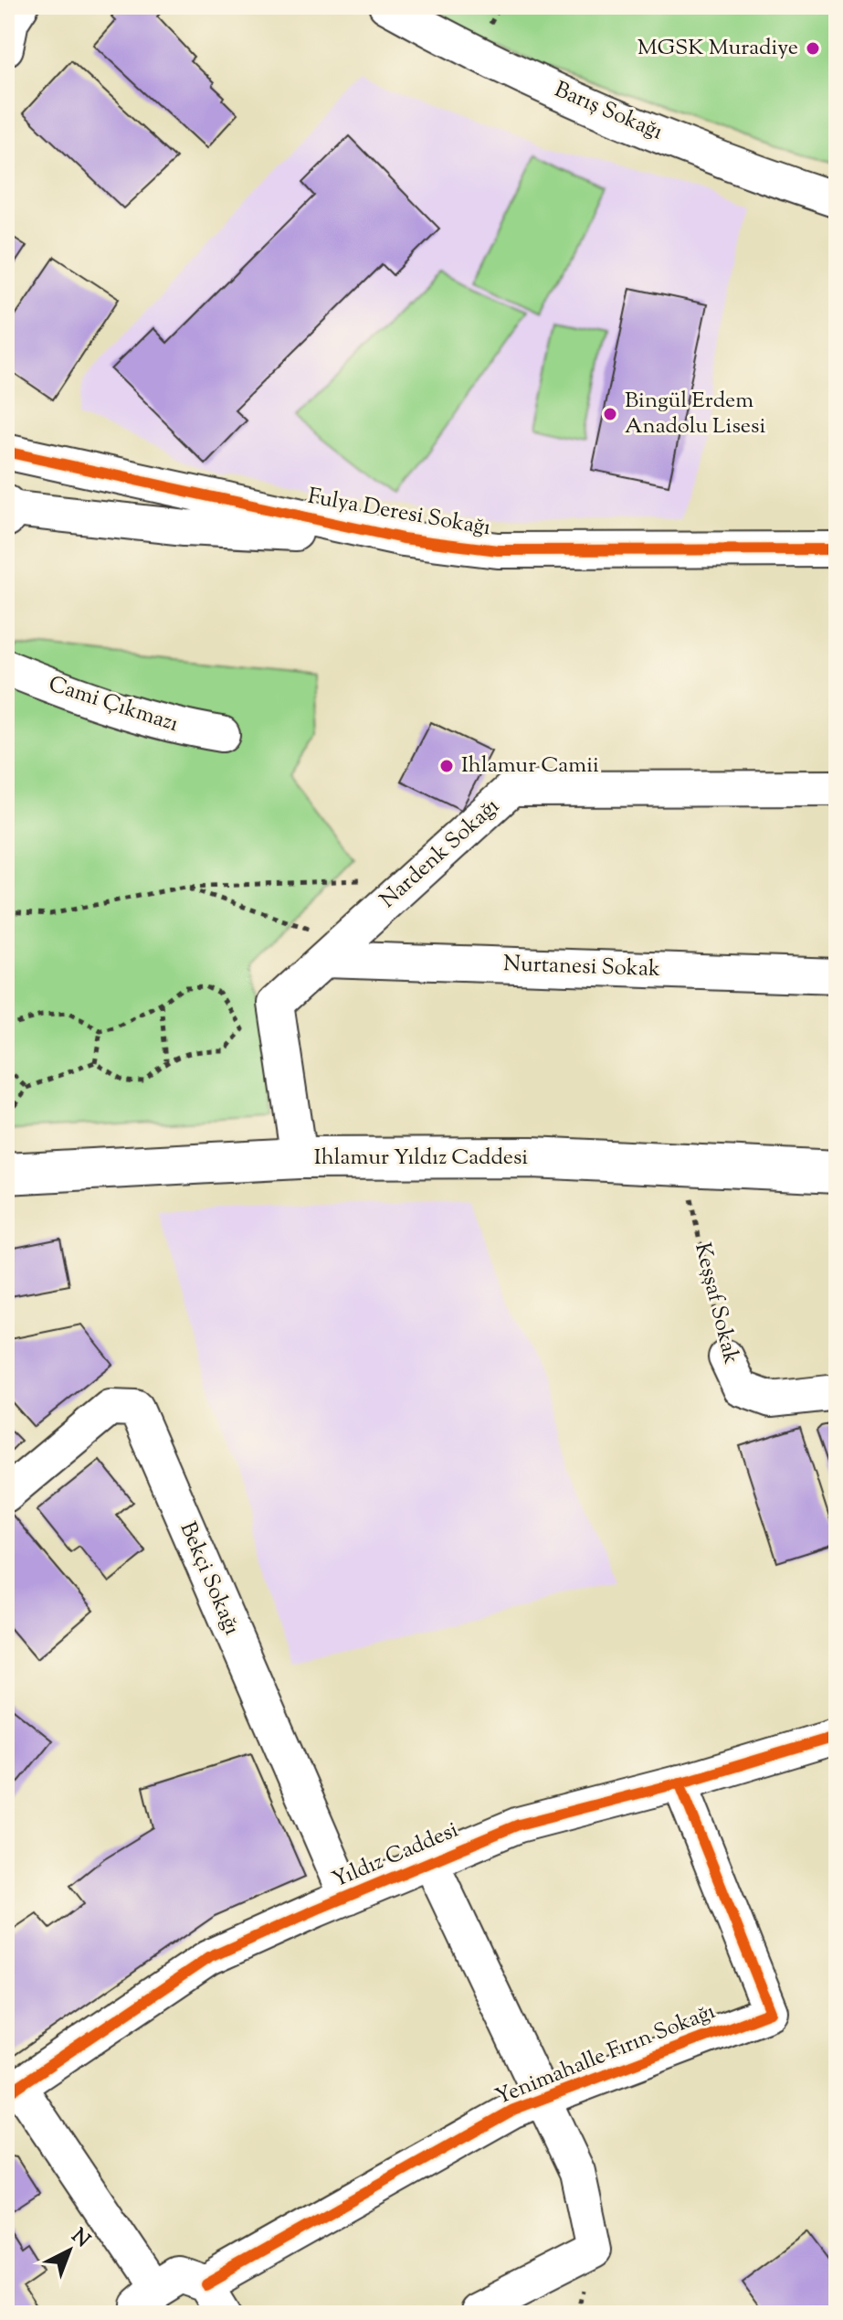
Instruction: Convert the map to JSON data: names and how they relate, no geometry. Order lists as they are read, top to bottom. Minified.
{"streets":{"main road":["Ihlamur Yıldız Caddesi"],"street":["Barış Sokağı","Fulya Deresi Sokağı","Cami Çıkmazı","Nardenk Sokağı","Nurtanesi Sokak","Keşşaf Sokak","Bekçi Sokağı","Yıldız Caddesi","Yenimahalle Fırın Sokağı"]},"crossings":[["Nardenk Sokağı","Nurtanesi Sokak"],["Nardenk Sokağı","Ihlamur Yıldız Caddesi"],["Ihlamur Yıldız Caddesi","Keşşaf Sokak"],["Bekçi Sokağı","Yıldız Caddesi"],["Yıldız Caddesi","Yenimahalle Fırın Sokağı"]],"places":["MGSK Muradiye","Bingül Erdem Anadolu Lisesi","Ihlamur Camii"],"north":"top right"}
